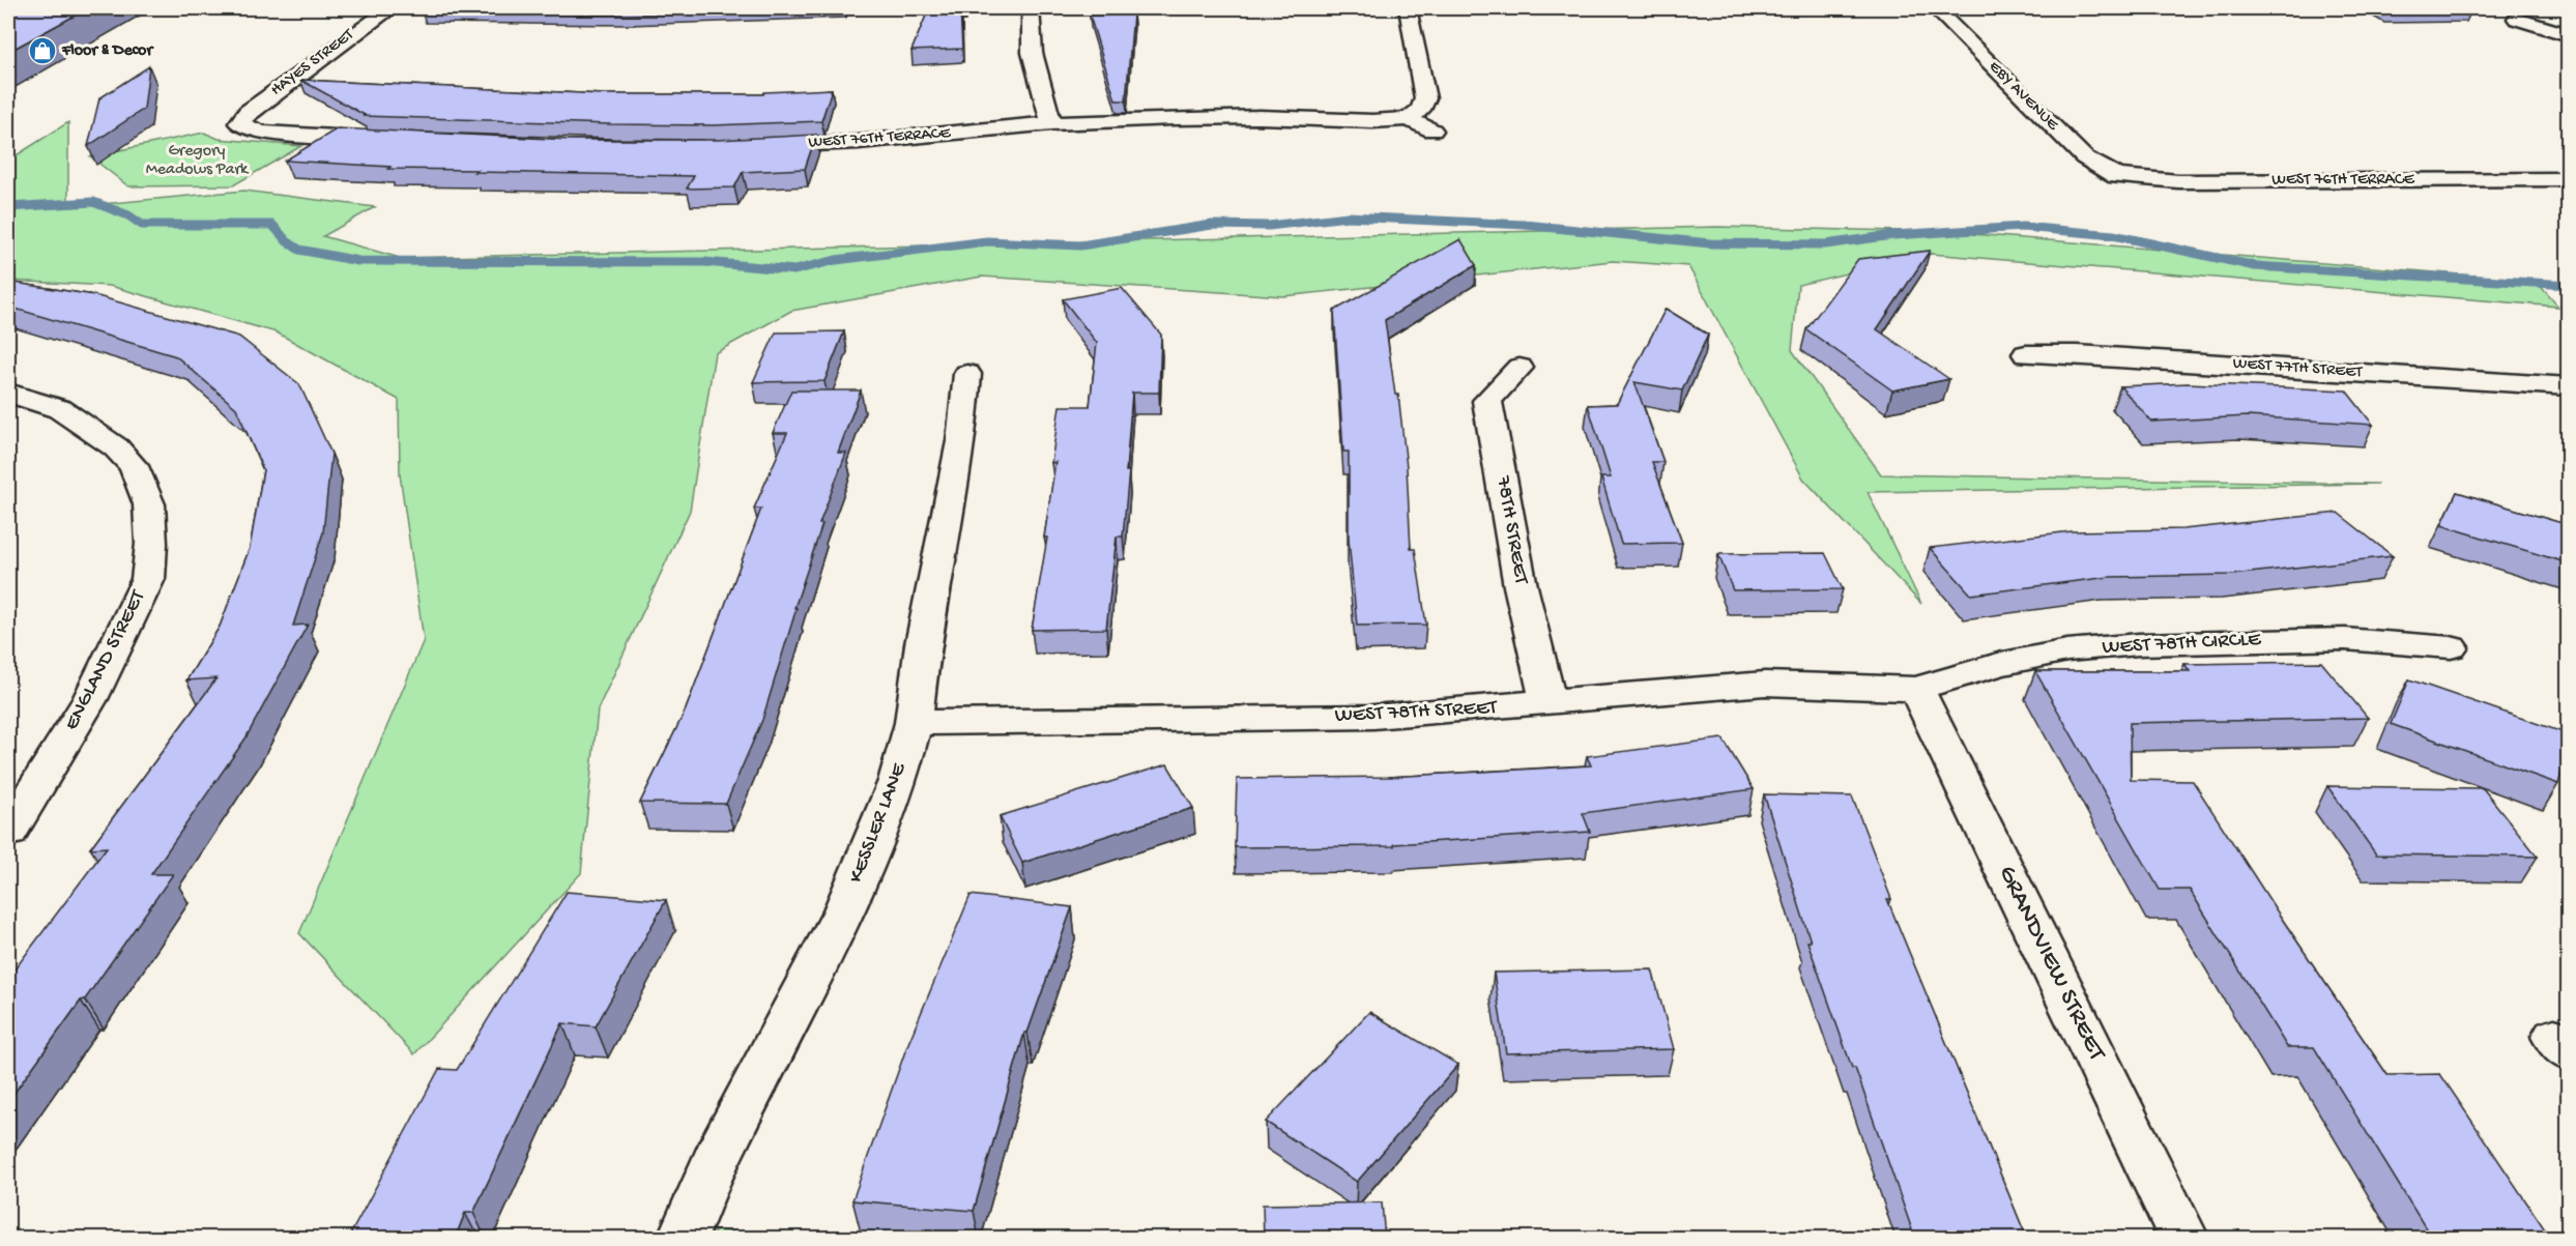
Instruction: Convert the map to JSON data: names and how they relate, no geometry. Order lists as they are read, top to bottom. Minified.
{"streets":{"street":["HAYES STREET","EBY AVENUE","WEST 76TH TERRACE","WEST 77TH STREET","78TH STREET","WEST 78TH CIRCLE","ENGLAND STREET","WEST 78TH STREET","KESSLER LANE","GRANDVIEW STREET"]},"crossings":[["EBY AVENUE","WEST 76TH TERRACE"],["78TH STREET","WEST 78TH STREET"],["WEST 78TH CIRCLE","WEST 78TH STREET"],["WEST 78TH CIRCLE","GRANDVIEW STREET"],["WEST 78TH STREET","KESSLER LANE"],["WEST 78TH STREET","GRANDVIEW STREET"]],"parks":["Gregory Meadows Park"],"places":{"shop":["Floor & Decor"]}}
